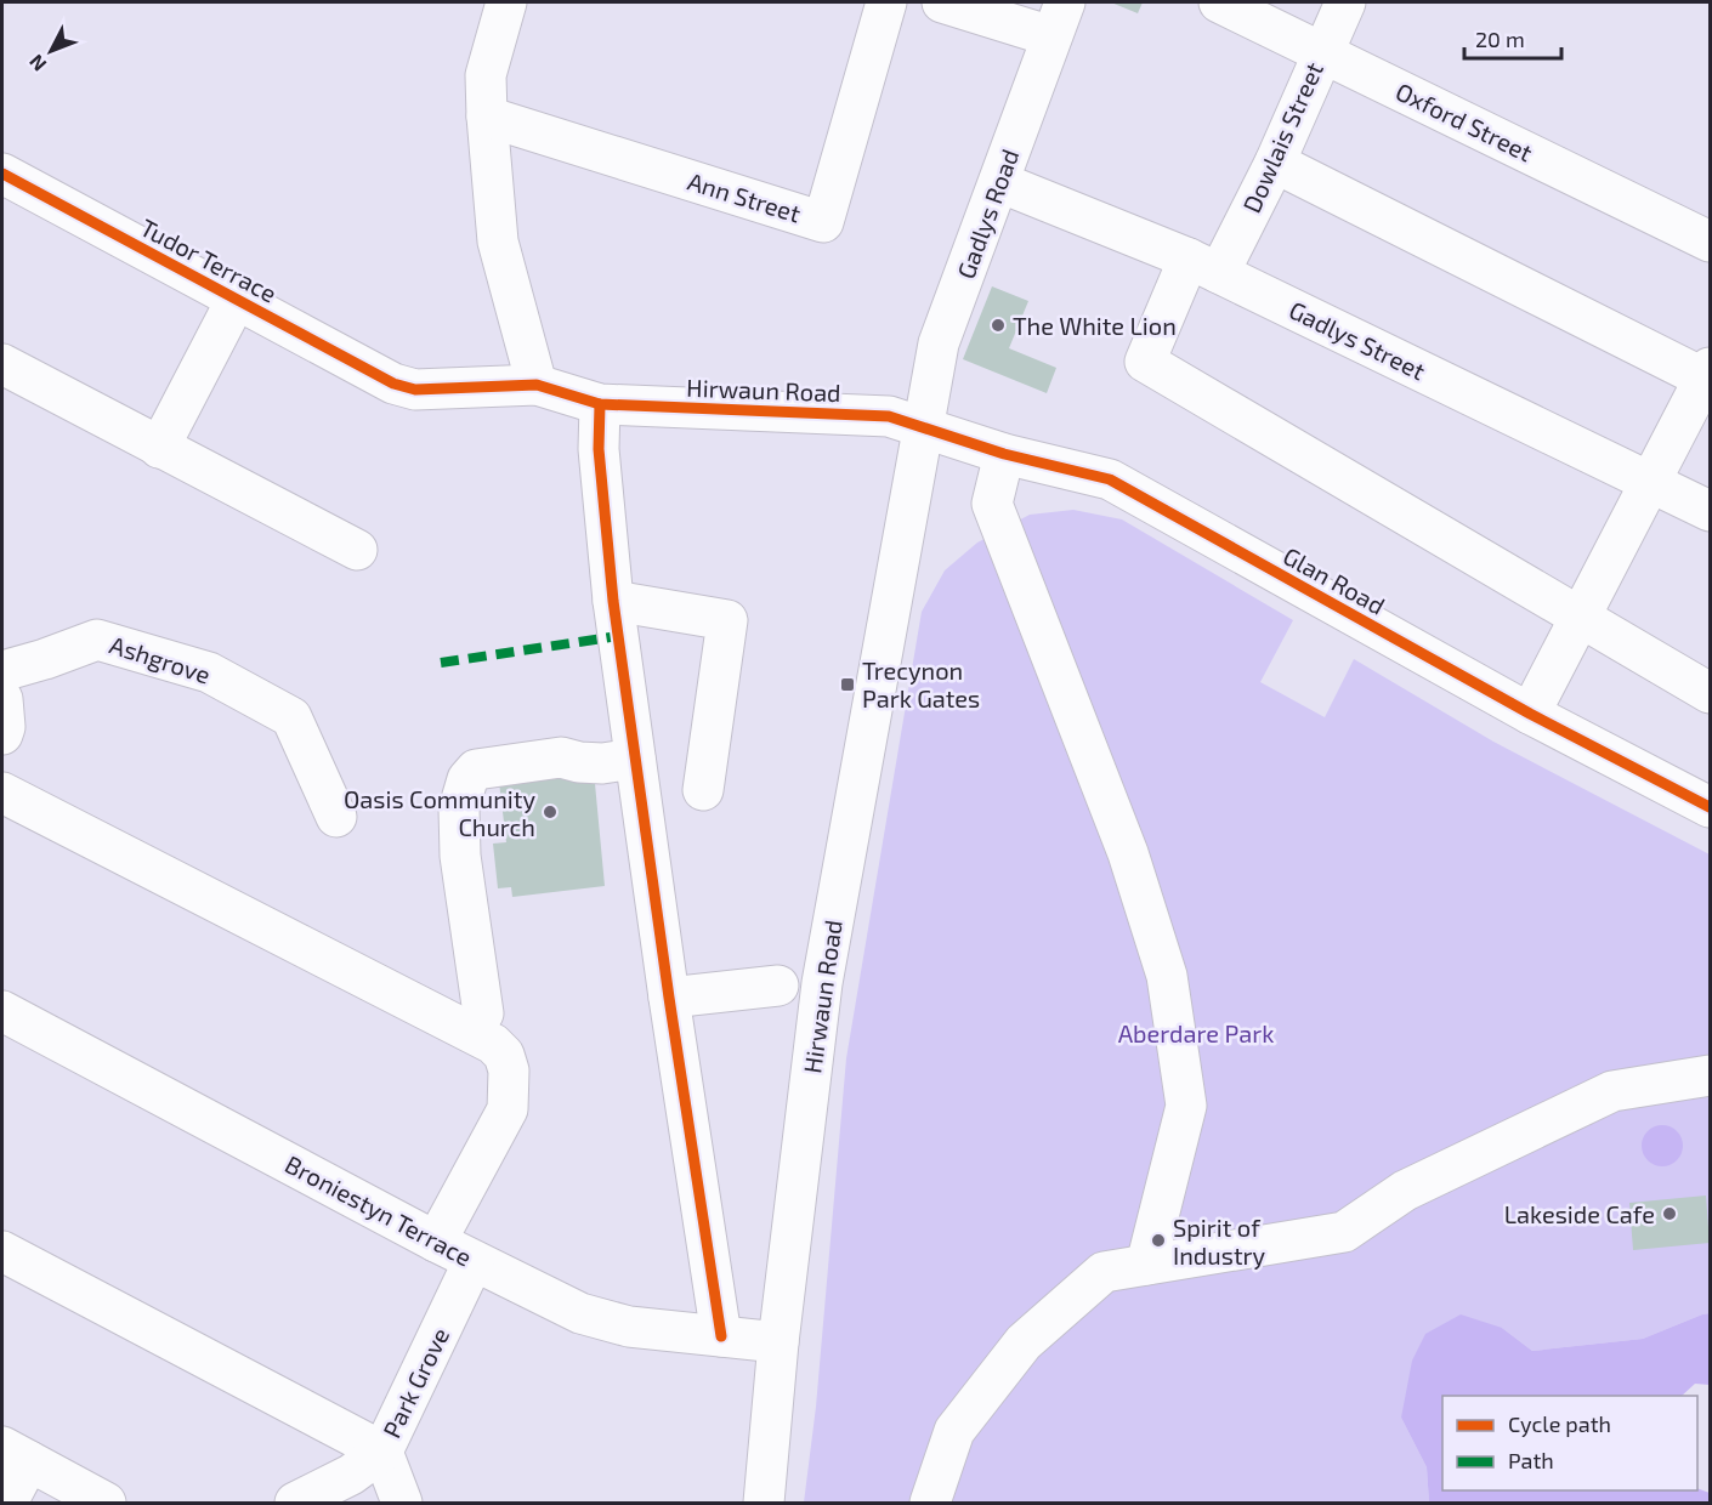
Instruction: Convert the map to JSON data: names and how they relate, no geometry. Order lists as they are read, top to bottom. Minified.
{"streets":{"street":["Oxford Street","Dowlais Street","Ann Street","Gadlys Road","Tudor Terrace","Gadlys Street","Hirwaun Road","Glan Road","Ashgrove","Broniestyn Terrace","Park Grove"]},"crossings":[["Oxford Street","Dowlais Street"],["Dowlais Street","Gadlys Street"],["Gadlys Road","Gadlys Street"],["Gadlys Road","Hirwaun Road"],["Gadlys Road","Glan Road"],["Tudor Terrace","Hirwaun Road"],["Hirwaun Road","Glan Road"],["Hirwaun Road","Broniestyn Terrace"],["Broniestyn Terrace","Park Grove"]],"parks":["Aberdare Park"],"places":{"other":["The White Lion","Oasis Community Church","Lakeside Cafe","Spirit of Industry"],"transit":["Trecynon Park Gates"]},"legend":["Cycle path","Path"],"scale_bar":"20 m","north":"bottom left"}
